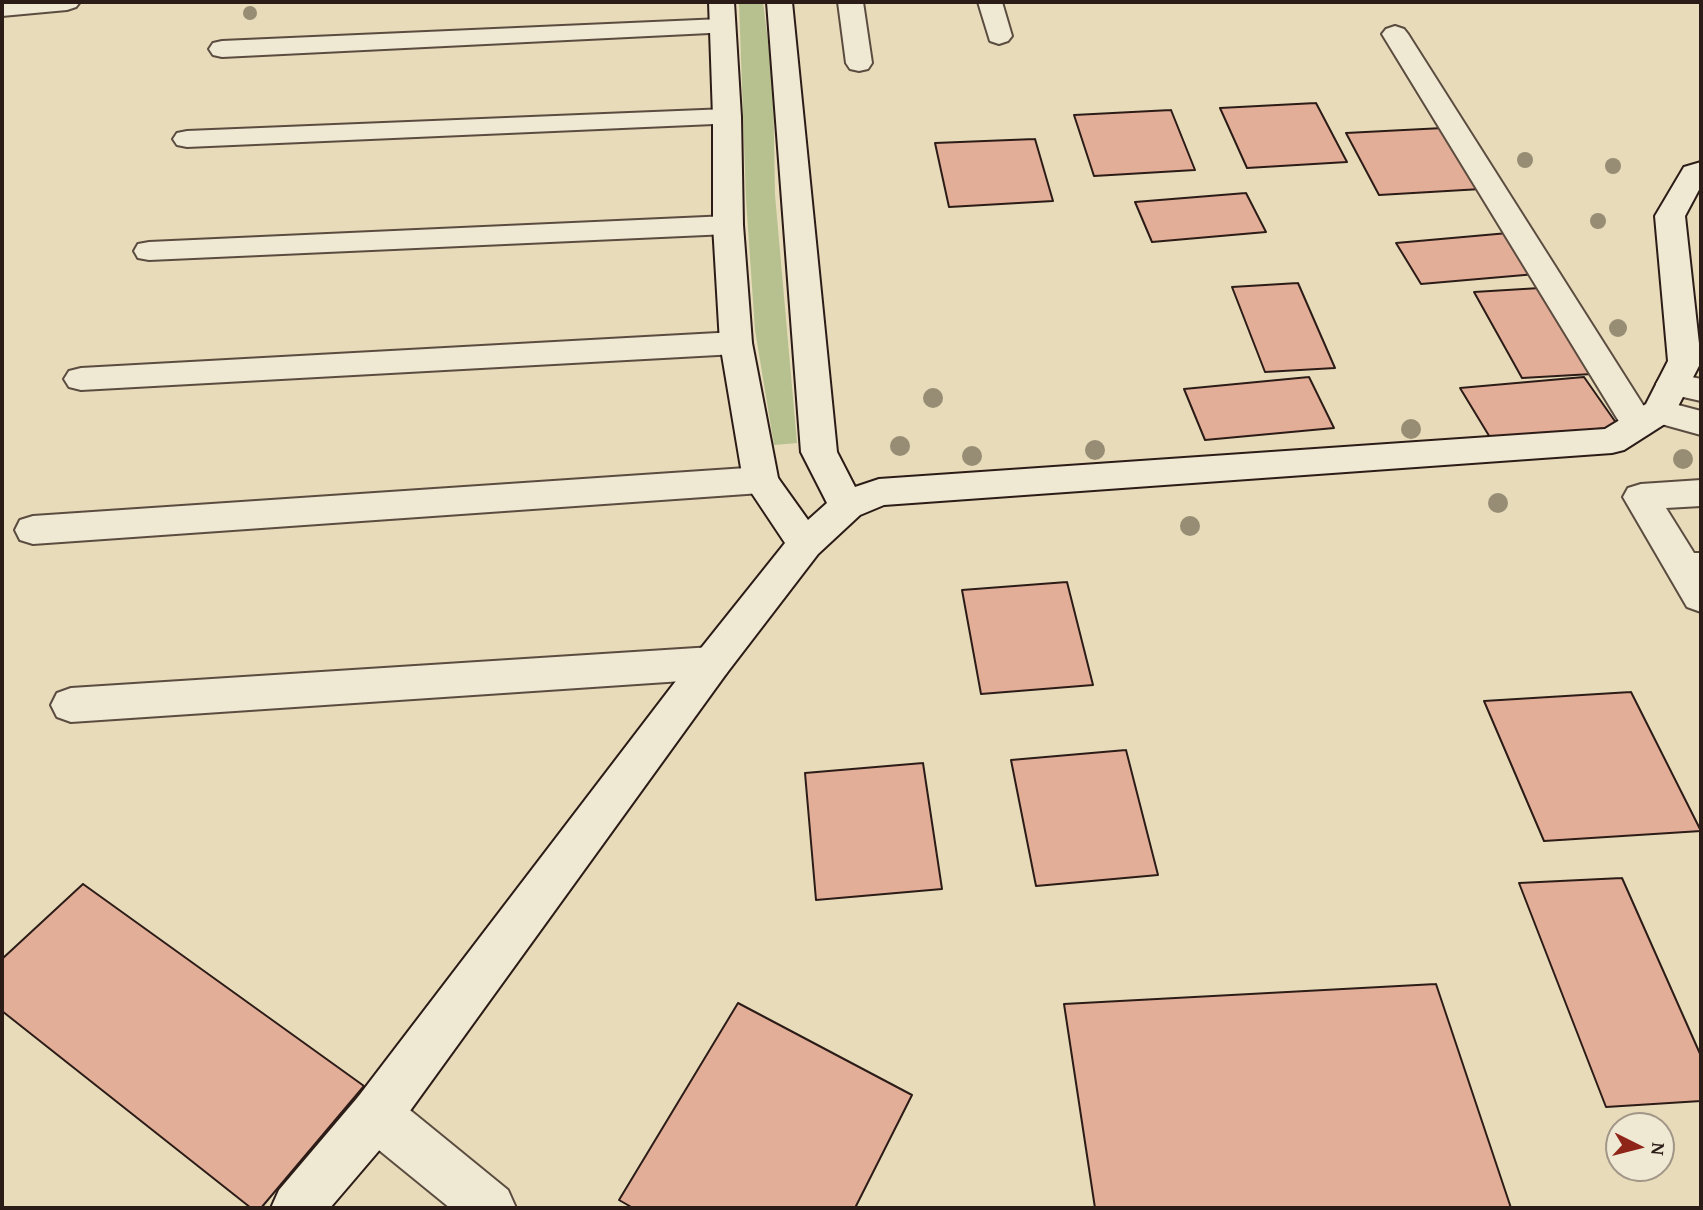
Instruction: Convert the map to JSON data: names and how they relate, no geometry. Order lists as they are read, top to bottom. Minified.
{"north":"right"}
